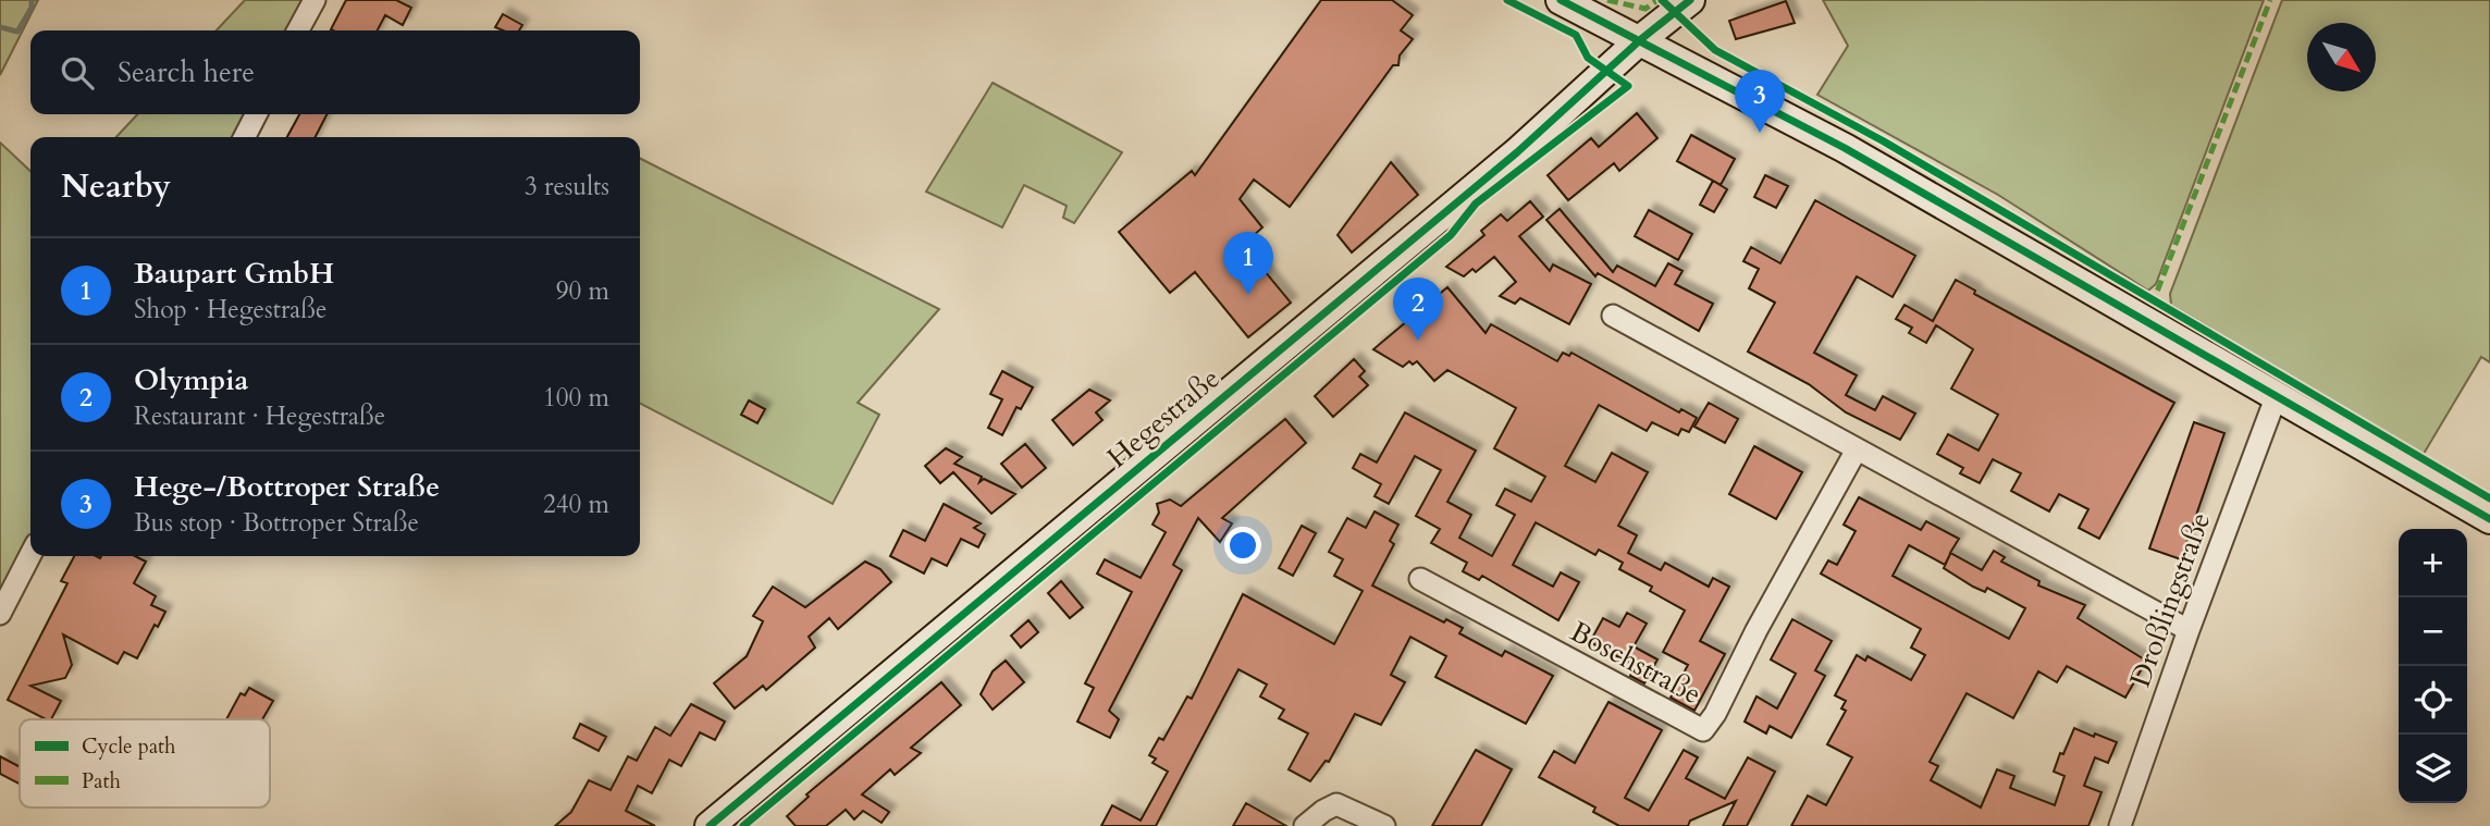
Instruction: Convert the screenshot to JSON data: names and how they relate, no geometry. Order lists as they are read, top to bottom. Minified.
{"streets":{"street":["Hegestraße","Droßlingstraße","Boschstraße"]},"legend":["Cycle path","Path"],"north":"bottom right","page":{"search":"Search here","pins":["3","1","2"],"heading":["Nearby","3 results"],"list":[{"mark":"1","name":"Baupart GmbH","note":"Shop · Hegestraße","value":"90 m"},{"mark":"2","name":"Olympia","note":"Restaurant · Hegestraße","value":"100 m"},{"mark":"3","name":"Hege-/Bottroper Straße","note":"Bus stop · Bottroper Straße","value":"240 m"}],"map_buttons":["+","−"]}}
